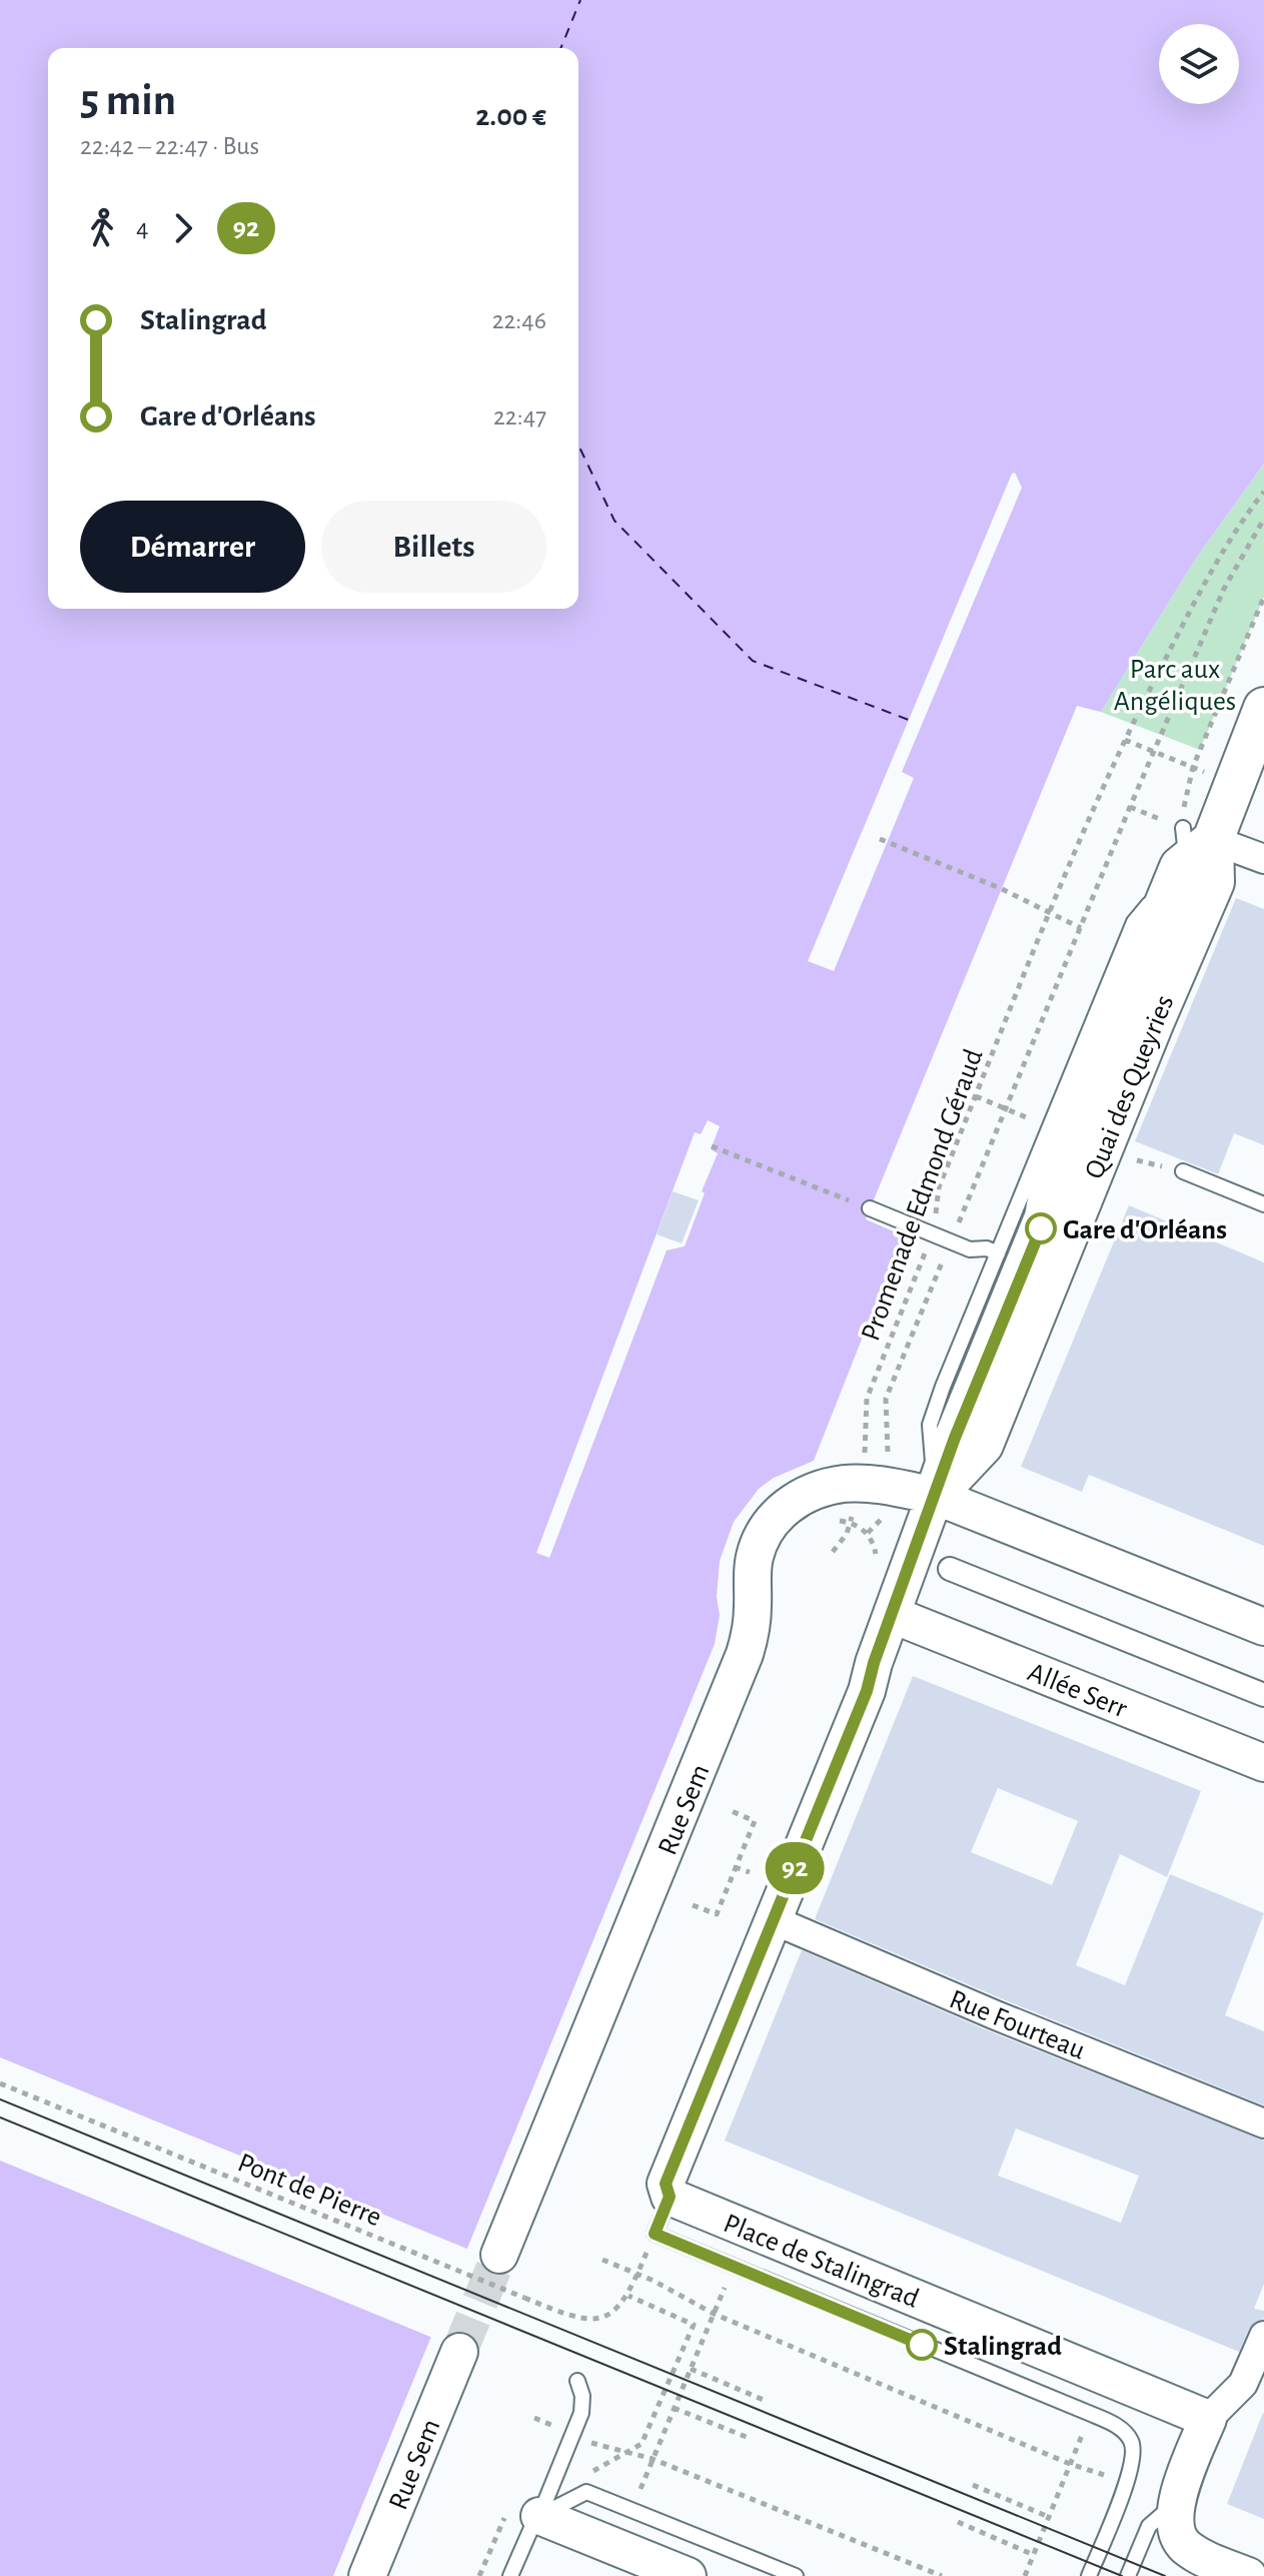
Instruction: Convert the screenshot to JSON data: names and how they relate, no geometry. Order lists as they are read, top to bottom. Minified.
{"streets":{"main road":["Quai des Queyries"],"street":["Allée Serr","Rue Sem","Rue Fourteau","Place de Stalingrad"],"path":["Promenade Edmond Géraud","Pont de Pierre"]},"crossings":[["Quai des Queyries","Allée Serr"],["Quai des Queyries","Rue Sem"],["Quai des Queyries","Rue Fourteau"],["Quai des Queyries","Place de Stalingrad"],["Promenade Edmond Géraud","Rue Sem"]],"parks":["Parc aux Angéliques"],"places":["Gare d'Orléans","Stalingrad"],"lines":["bus line 92"],"page":{"on_map":"92","heading":["5 min","22:42 – 22:47 · Bus","2.00 €"],"legs":["4","92"],"list":[{"name":"Stalingrad","value":"22:46"},{"name":"Gare d'Orléans","value":"22:47"}],"buttons":["Démarrer","Billets"]}}
